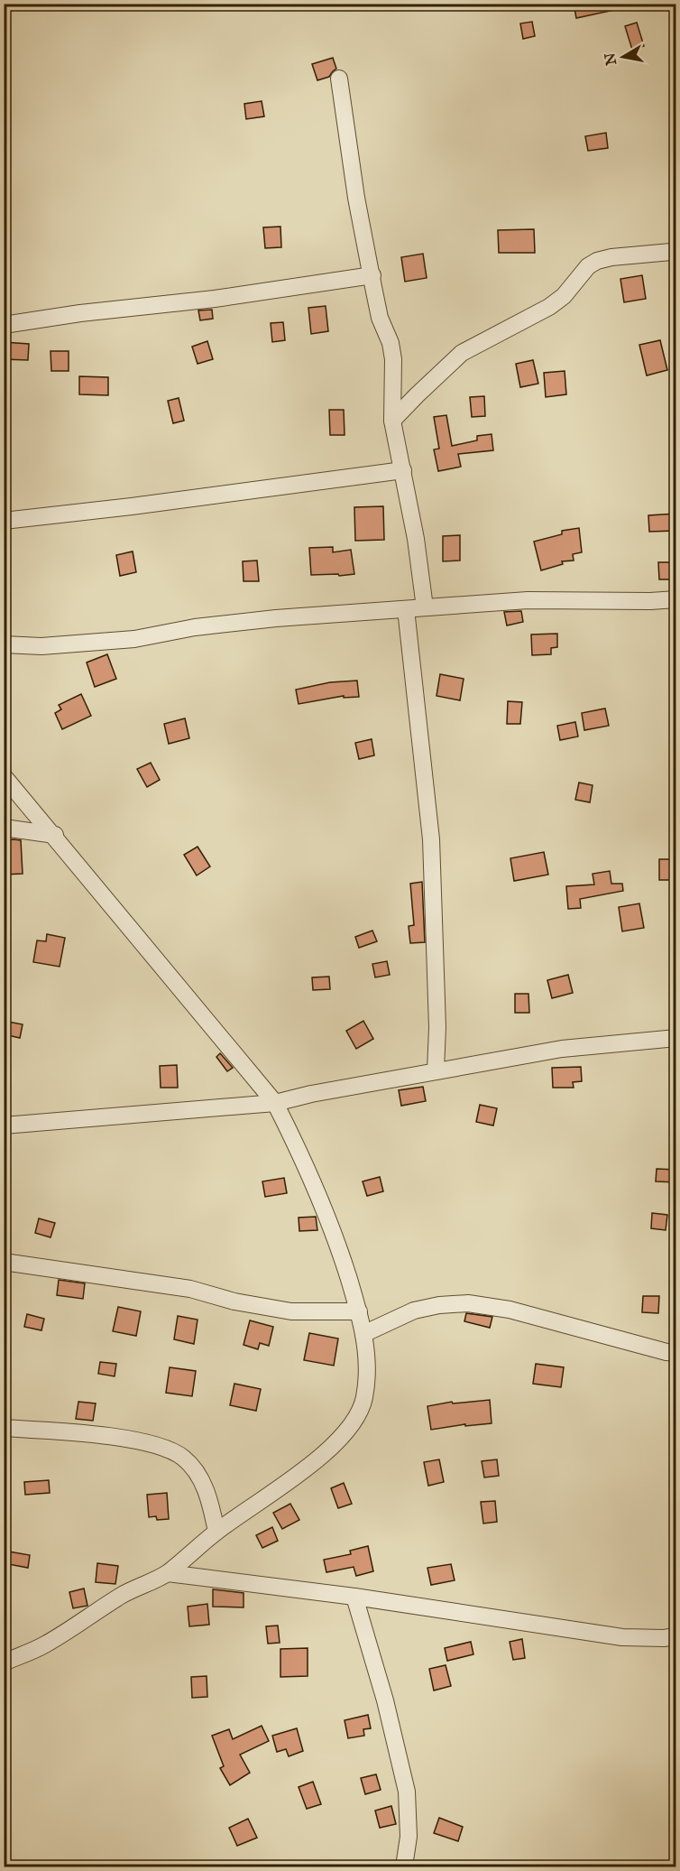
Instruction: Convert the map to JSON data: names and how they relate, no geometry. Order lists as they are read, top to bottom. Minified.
{"north":"left"}
